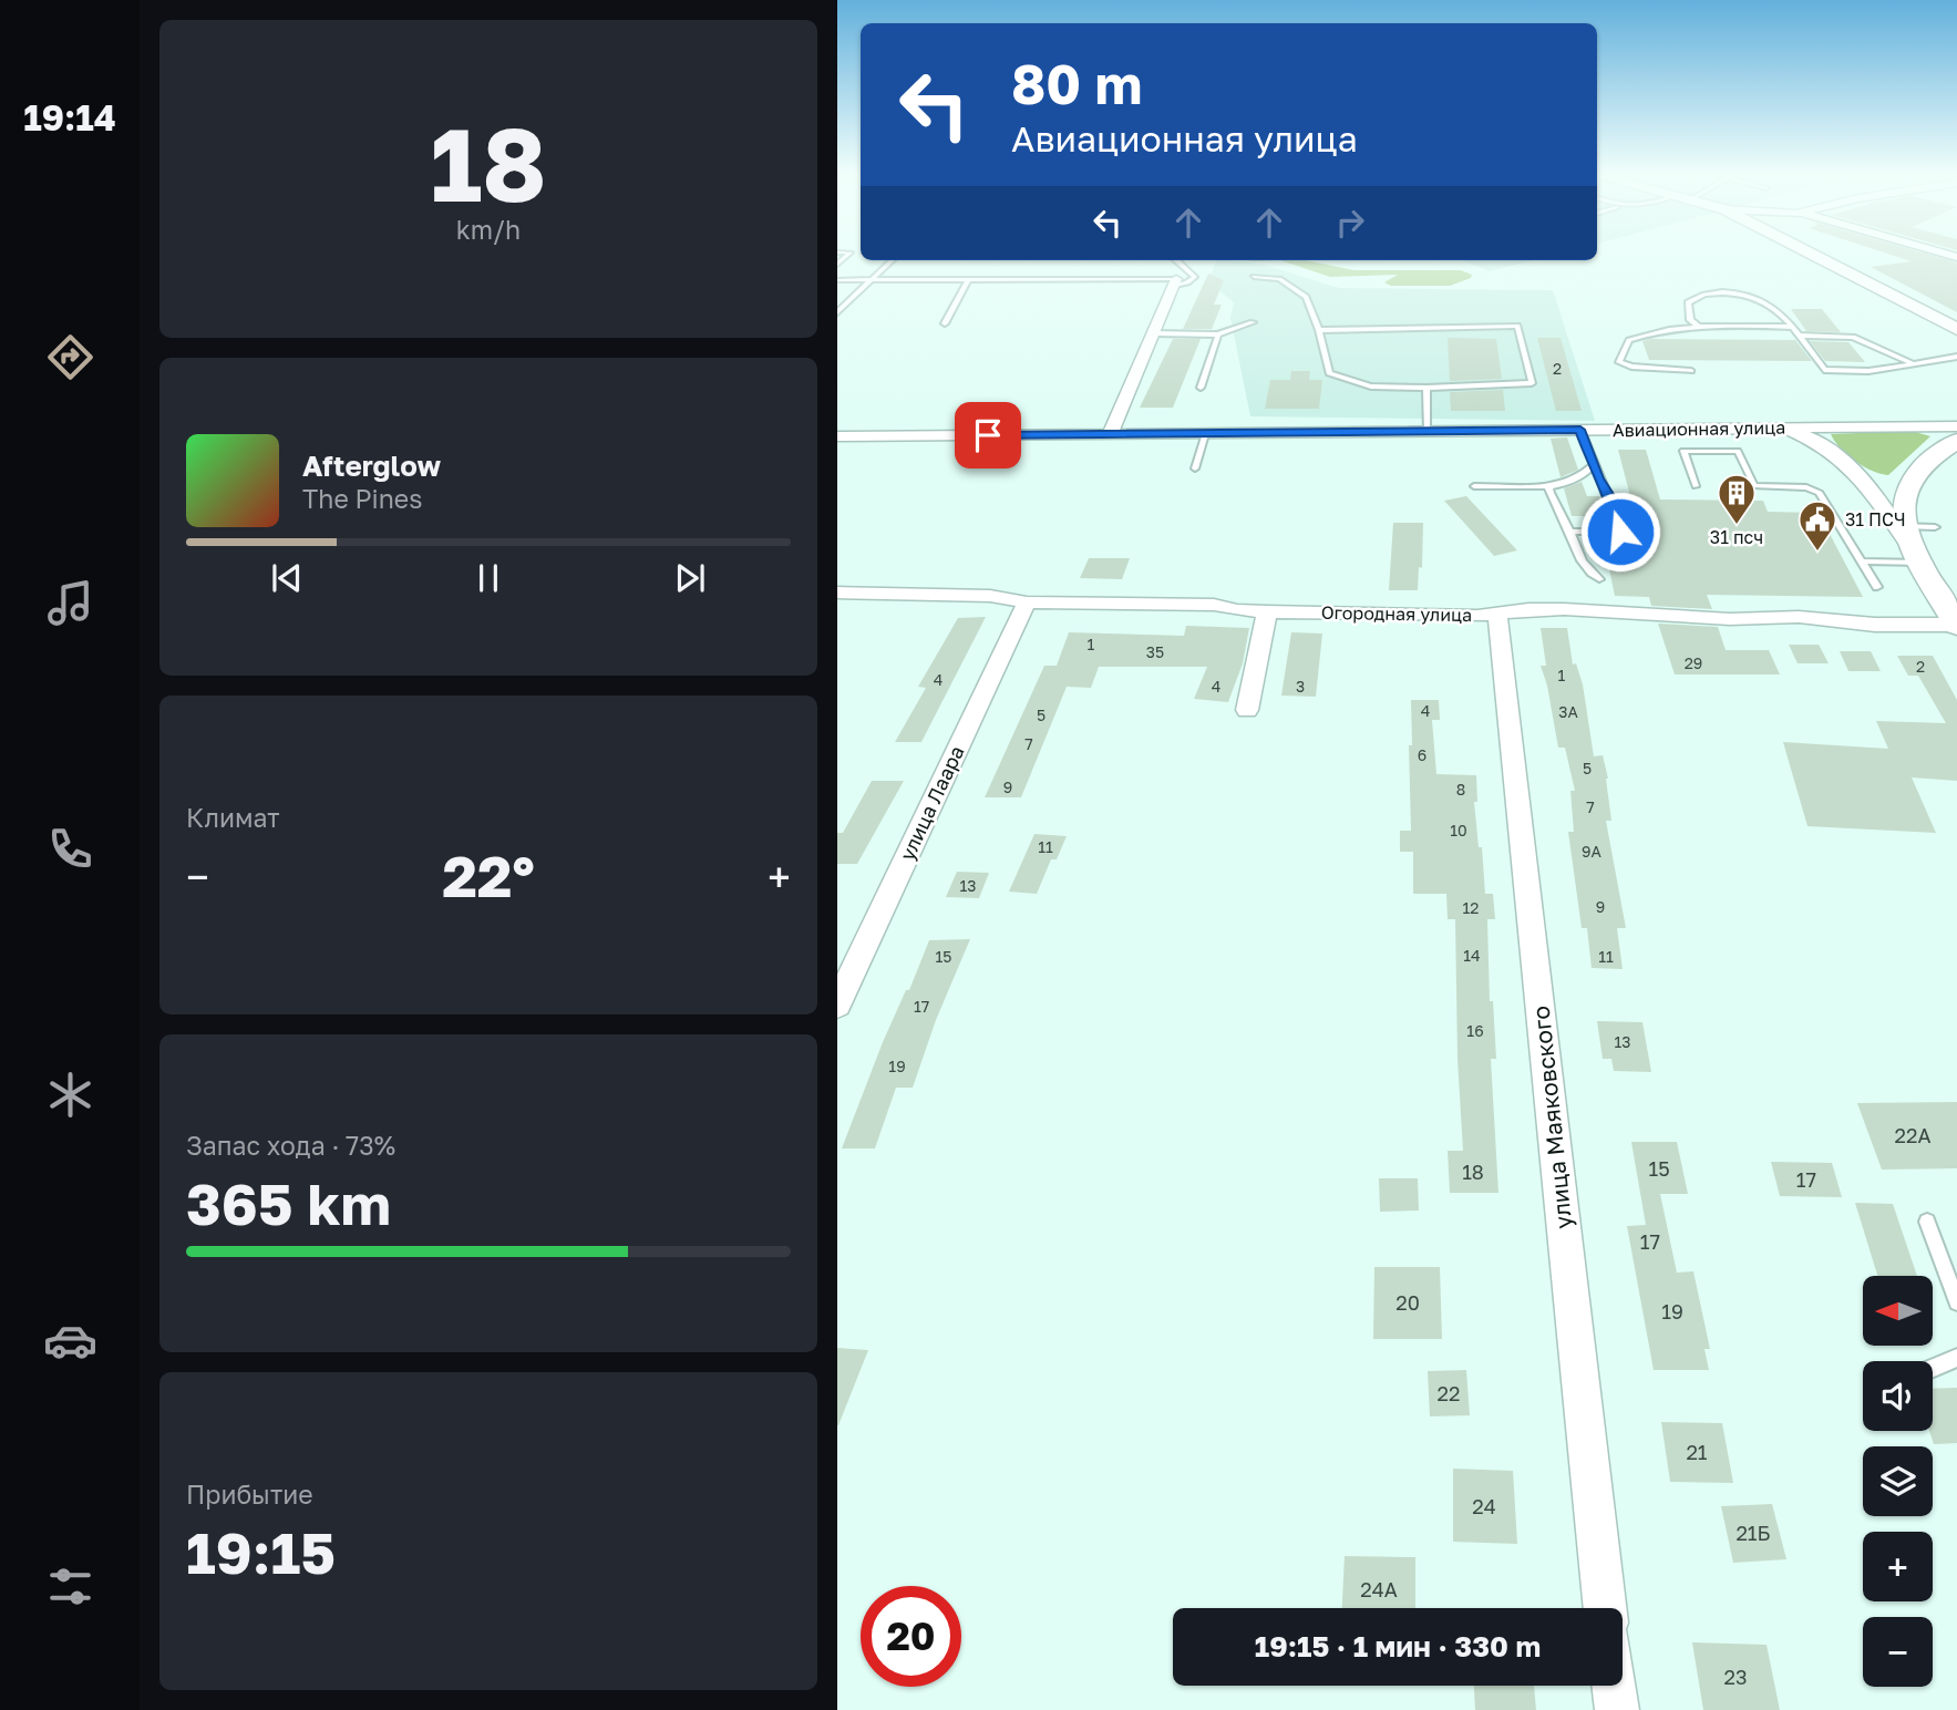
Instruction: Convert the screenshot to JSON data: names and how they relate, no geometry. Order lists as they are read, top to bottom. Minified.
{"streets":{"street":["Авиационная улица","Огородная улица","улица Лаара","улица Маяковского"]},"crossings":[["Огородная улица","улица Лаара"],["Огородная улица","улица Маяковского"]],"places":{"building":["31 псч"],"public building":["31 ПСЧ"]},"house_numbers":["2","1","35","29","2","1","4","4","3","4","3А","5","7","6","5","9","8","7","10","11","9А","13","9","12","14","15","11","17","16","13","19","22А","15","18","17","17","20","19","22","21","24","21Б","24А","23"],"north":"left","page":{"tabs":"19:14","tile":[["18","km/h"],"Климат",["Запас хода · 73%","365 km"],["Прибытие","19:15"]],"turn":["80 m","Авиационная улица"],"song":["Afterglow","The Pines"],"heat":["−","22°","+"],"map_buttons":["+","−"],"limit":"20","trip":"19:15 · 1 мин · 330 m"}}
